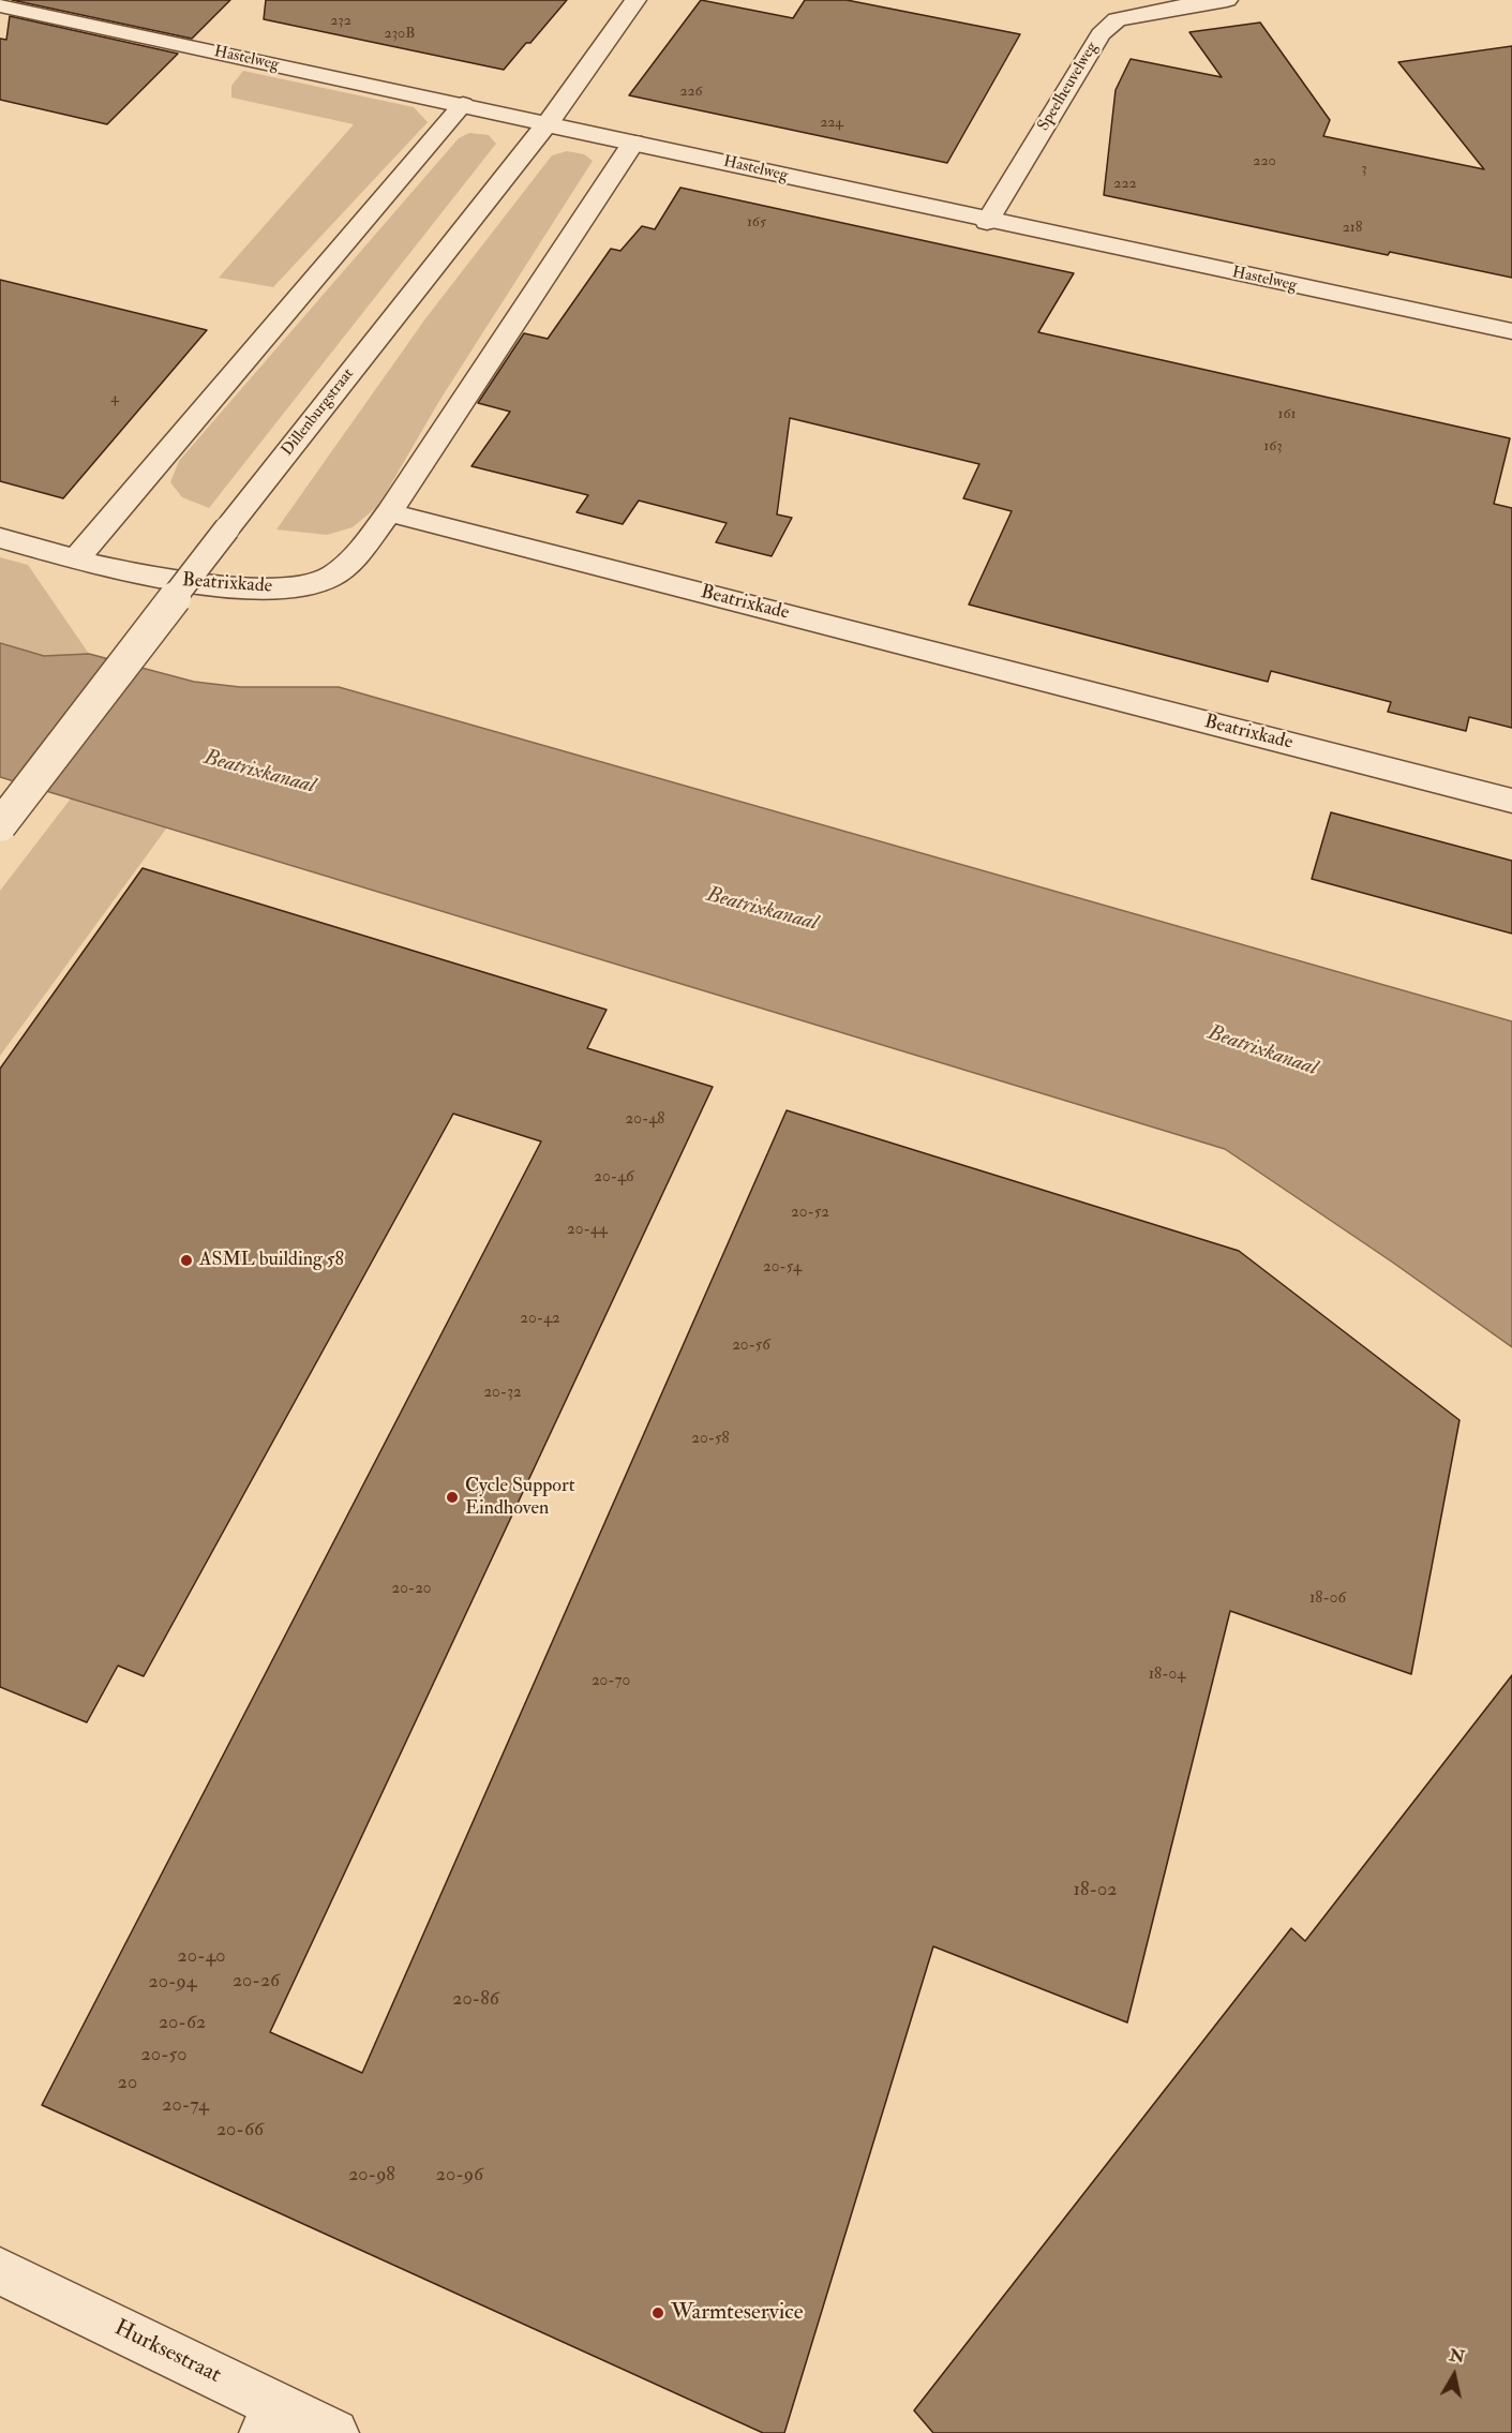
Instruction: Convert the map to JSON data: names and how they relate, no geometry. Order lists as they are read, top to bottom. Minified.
{"streets":{"street":["Hastelweg","Speelheuvelweg","Dillenburgstraat","Beatrixkade","Hurksestraat"]},"crossings":[["Hastelweg","Speelheuvelweg"],["Hastelweg","Dillenburgstraat"]],"water":["Beatrixkanaal"],"places":["ASML building 58","Cycle Support Eindhoven","Warmteservice"],"house_numbers":["232","230B","226","224","220","3","222","165","218","4","161","163","20-48","20-46","20-52","20-44","20-54","20-42","20-56","20-32","20-58","20-20","18-06","18-04","20-70","18-02","20-40","20-26","20-94","20-86","20-62","20-50","20","20-74","20-66","20-98","20-96"],"north":"top"}
